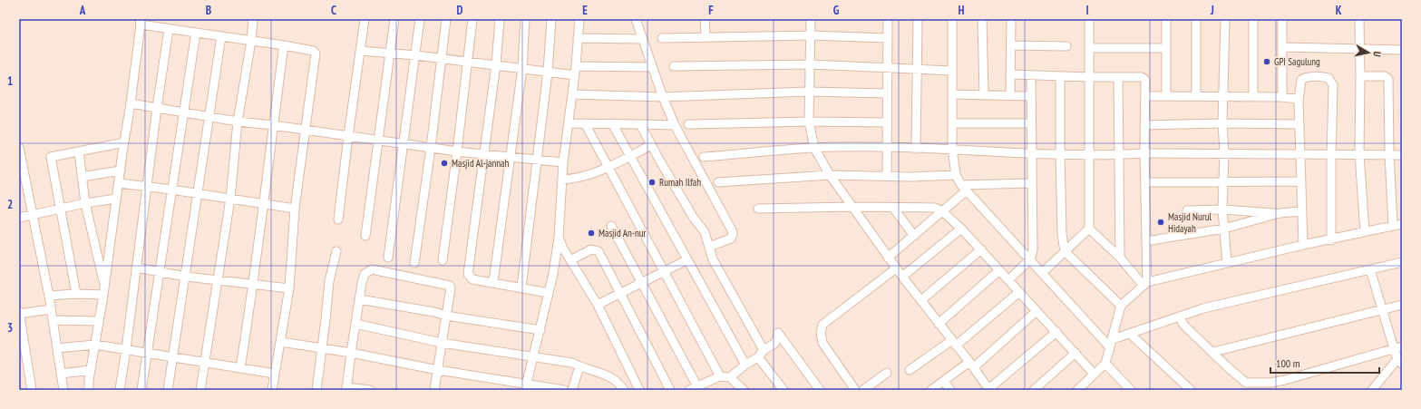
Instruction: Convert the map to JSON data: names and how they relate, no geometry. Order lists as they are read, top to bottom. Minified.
{"places":["GPI Sagulung","Masjid Al-jannah","Rumah Ilfah","Masjid Nurul Hidayah","Masjid An-nur"],"scale_bar":"100 m","north":"right","grid":{"columns":["A","B","C","D","E","F","G","H","I","J","K"],"rows":["1","2","3"]}}
